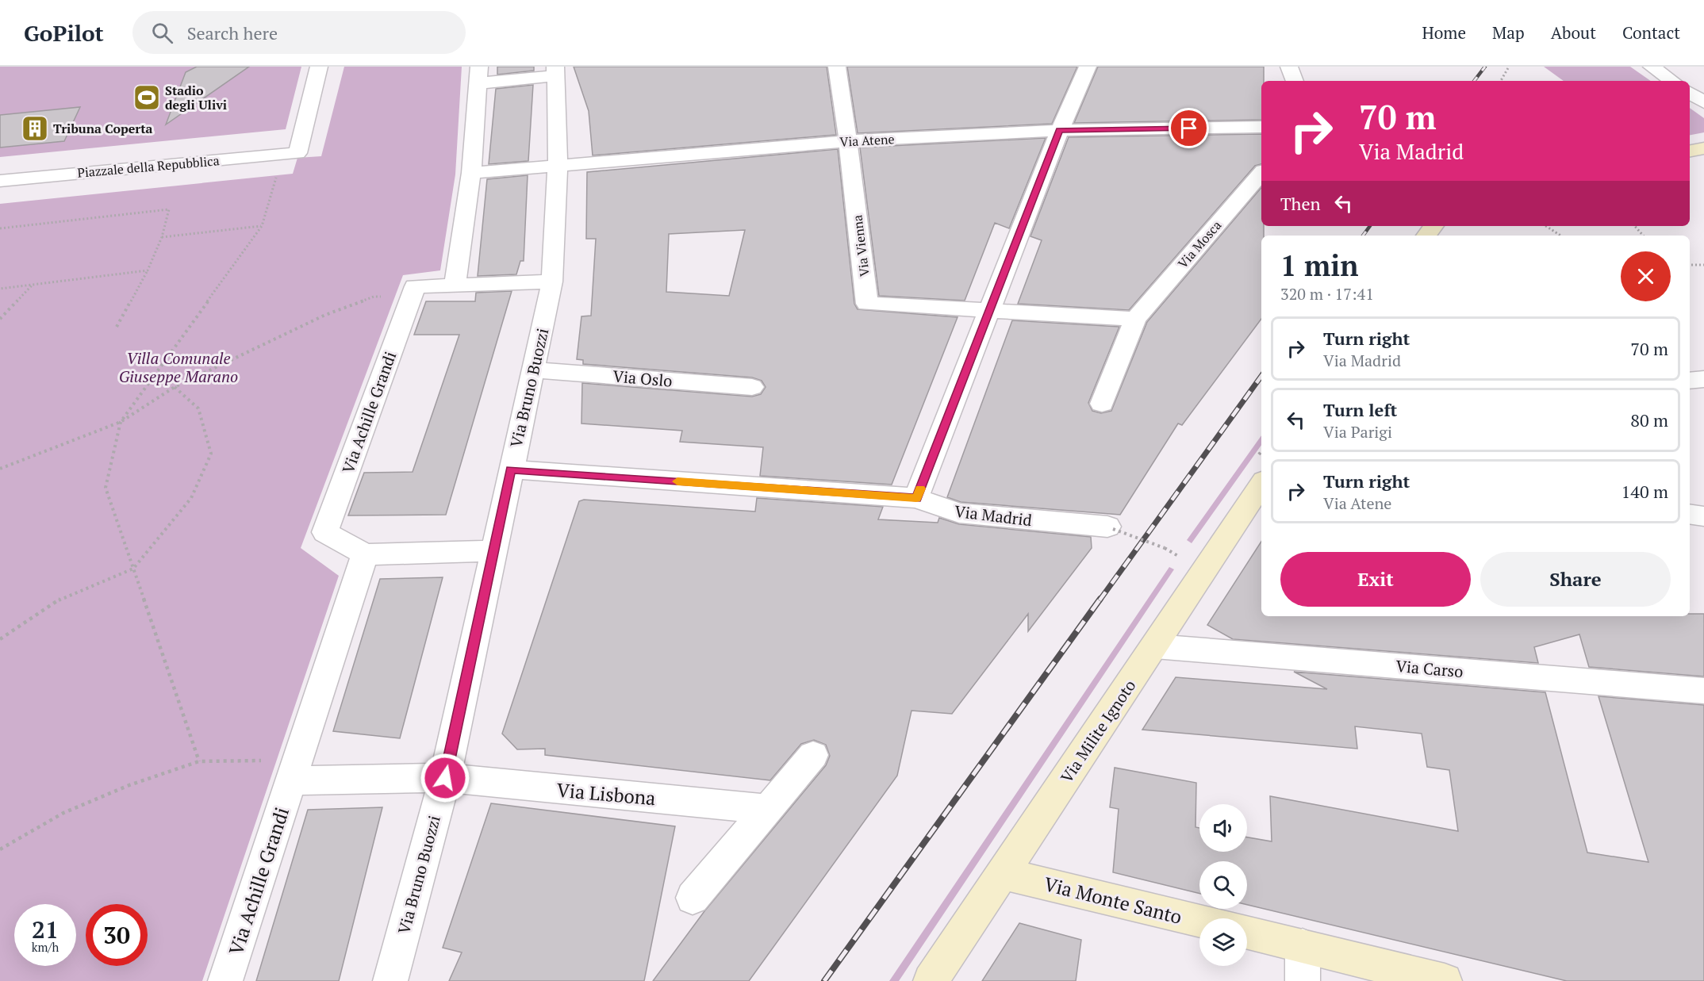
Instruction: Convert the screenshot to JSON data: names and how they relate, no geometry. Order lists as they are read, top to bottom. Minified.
{"streets":{"street":["Via Atene","Piazzale della Repubblica","Via Mosca","Via Vienna","Via Oslo","Via Bruno Buozzi","Via Achille Grandi","Via Madrid","Via Carso","Via Milite Ignoto","Via Lisbona","Via Monte Santo"]},"crossings":[["Via Atene","Via Vienna"],["Via Atene","Via Bruno Buozzi"],["Via Oslo","Via Bruno Buozzi"],["Via Bruno Buozzi","Via Madrid"],["Via Bruno Buozzi","Via Lisbona"],["Via Carso","Via Milite Ignoto"],["Via Milite Ignoto","Via Monte Santo"]],"parks":["Villa Comunale Giuseppe Marano"],"places":{"sports":["Stadio degli Ulivi"],"building":["Tribuna Coperta"]},"page":{"header":"GoPilot","search":"Search here","nav":["Home","Map","About","Contact"],"turn":["70 m","Via Madrid"],"then":"Then","heading":["1 min","320 m · 17:41"],"list":[{"name":"Turn right","note":"Via Madrid","value":"70 m"},{"name":"Turn left","note":"Via Parigi","value":"80 m"},{"name":"Turn right","note":"Via Atene","value":"140 m"}],"buttons":["Exit","Share"],"speed":"21 km/h","limit":"30"}}
